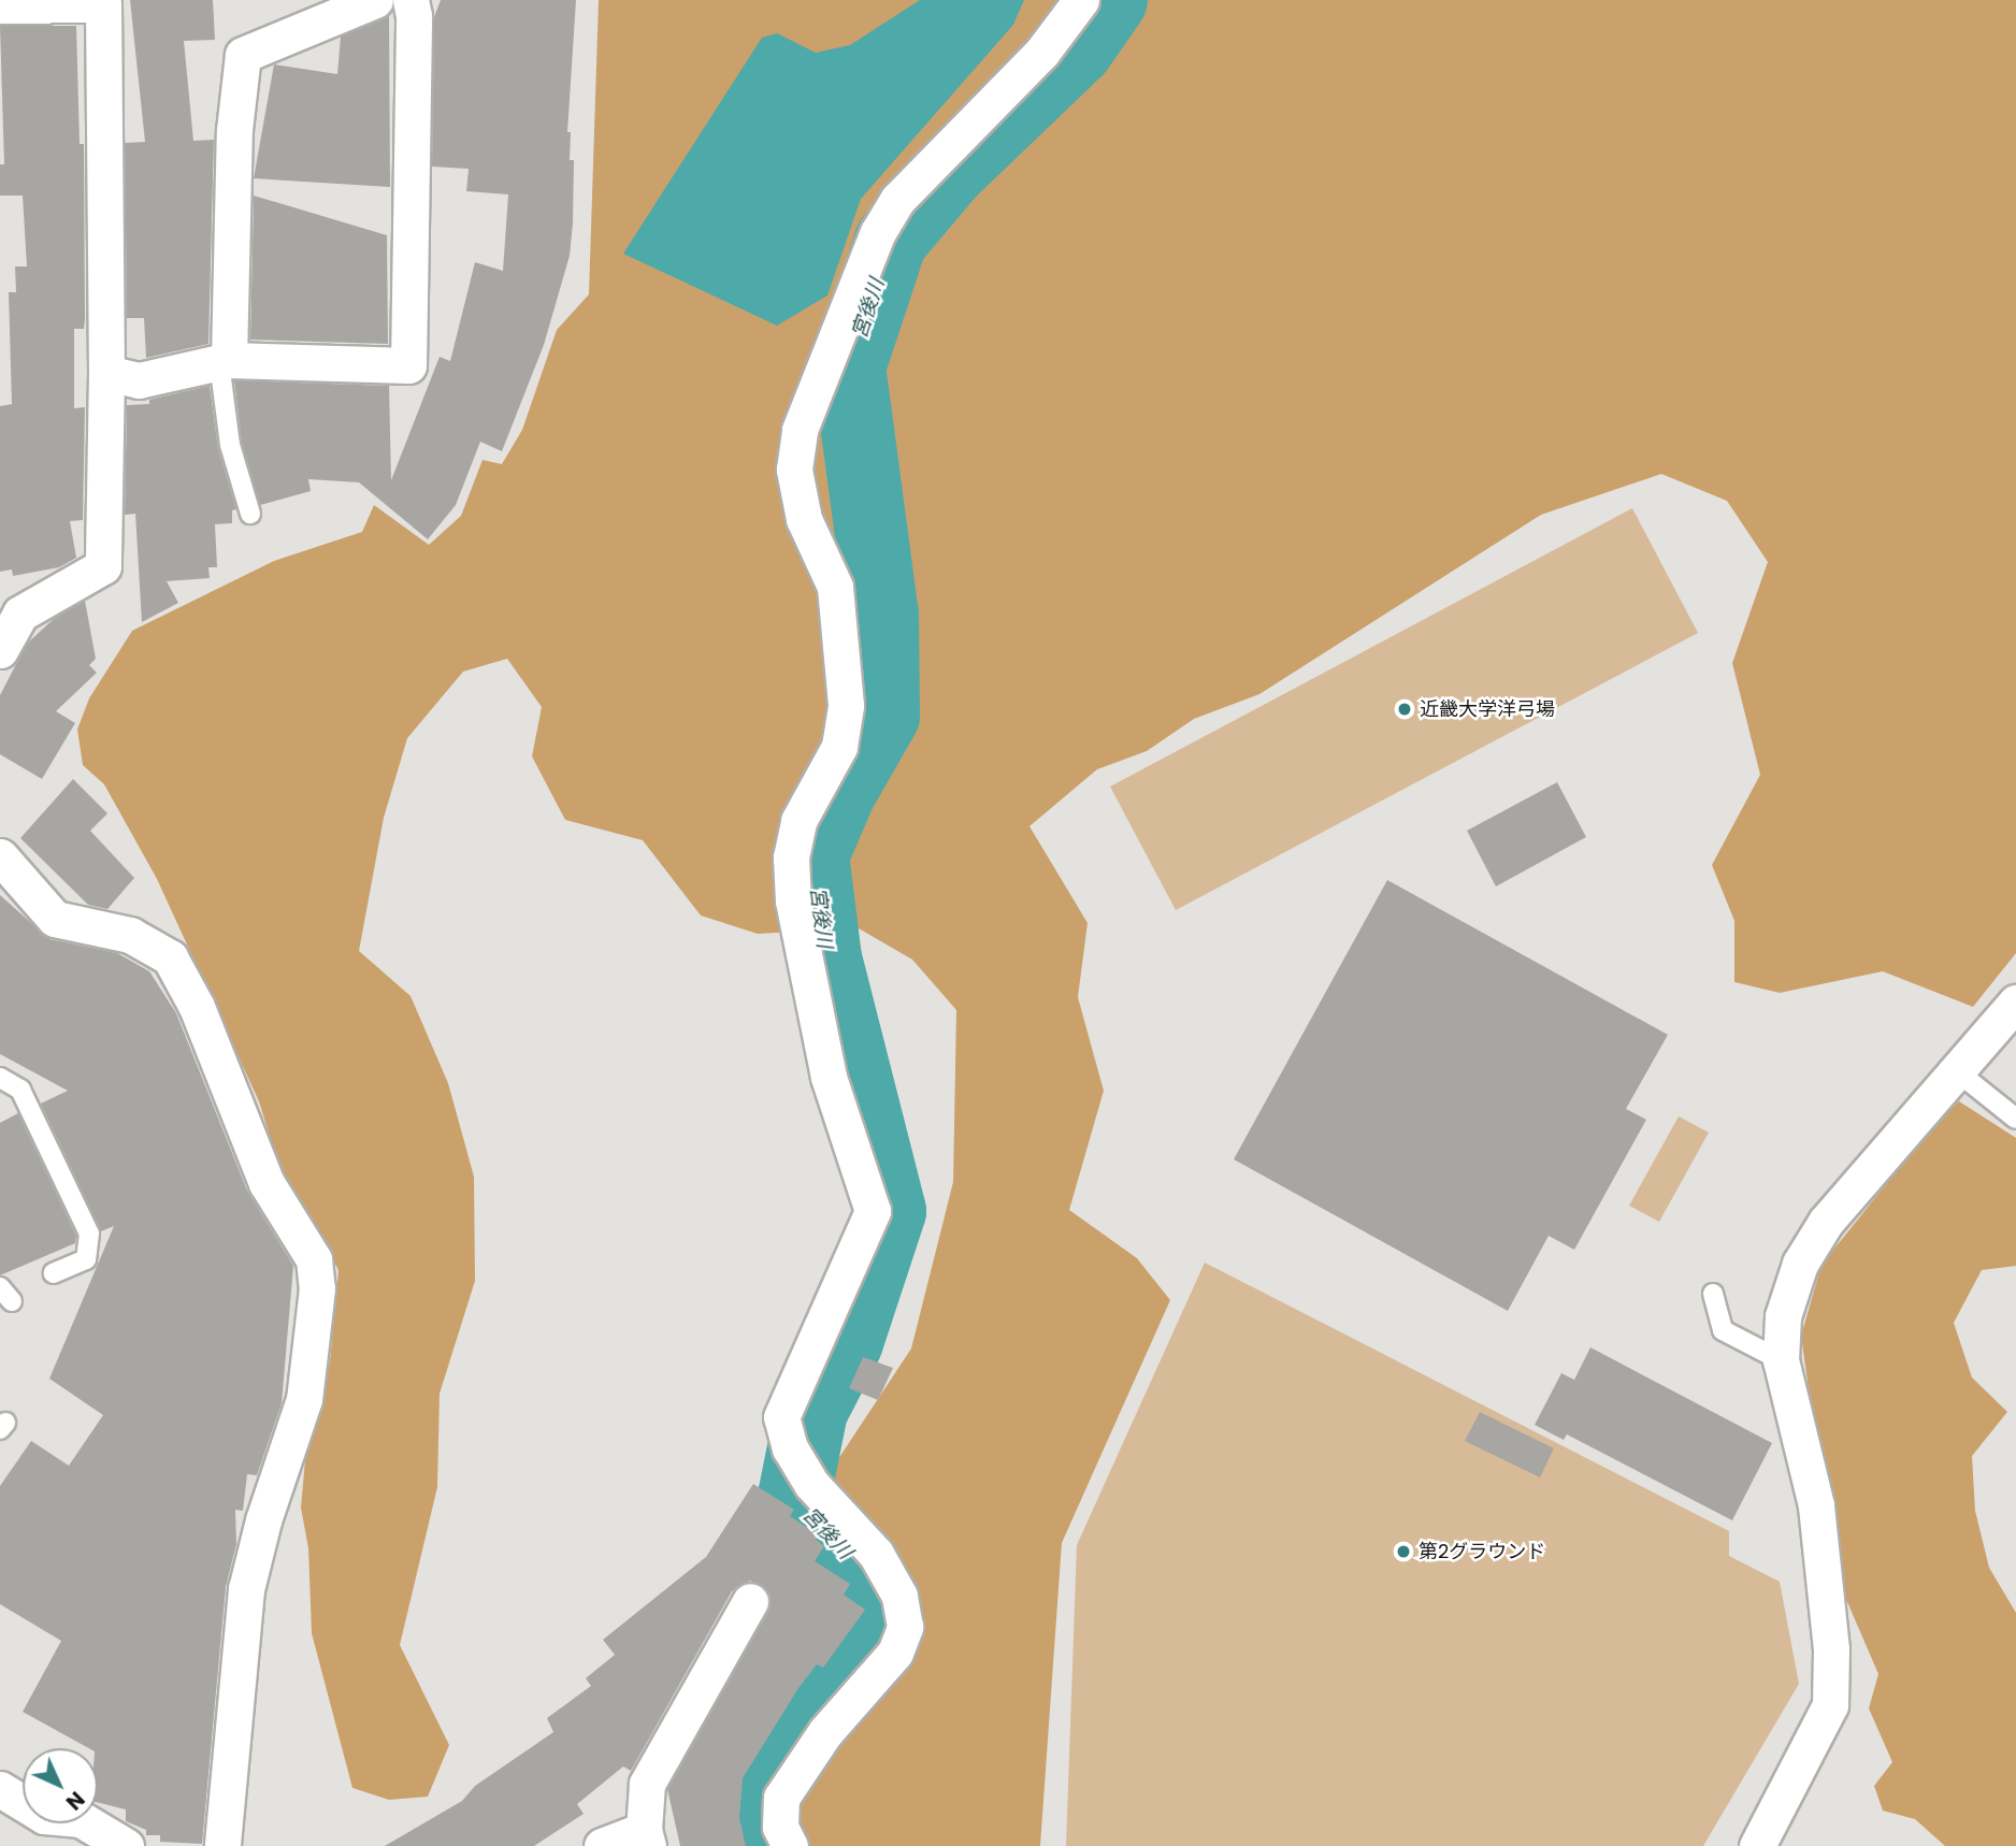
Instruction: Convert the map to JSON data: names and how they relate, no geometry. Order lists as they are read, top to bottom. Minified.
{"water":["宮後川"],"places":["近畿大学洋弓場","第2グラウンド"],"north":"bottom right"}
